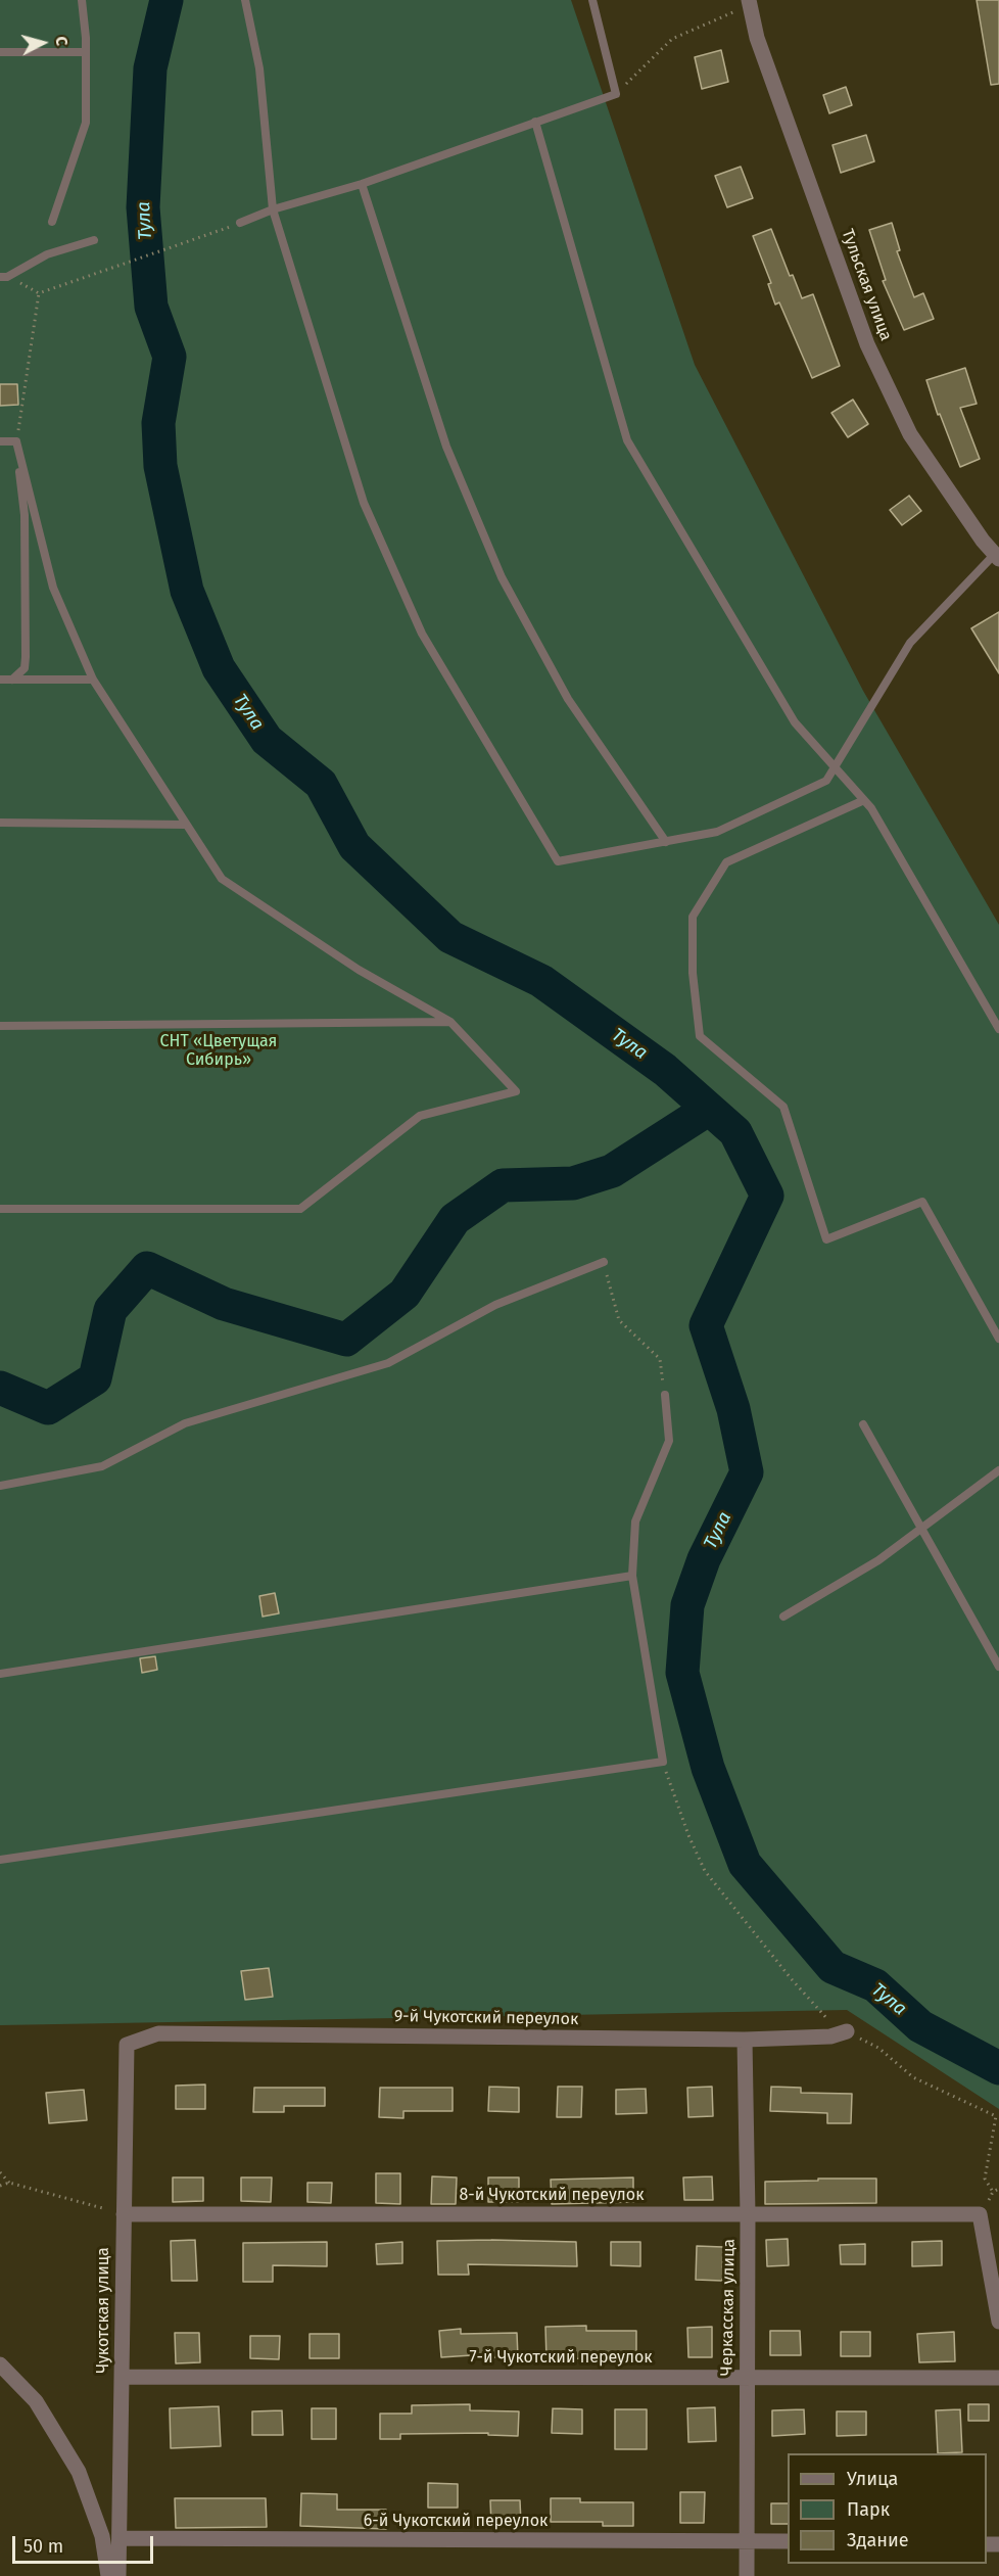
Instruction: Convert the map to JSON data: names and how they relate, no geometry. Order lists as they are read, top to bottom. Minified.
{"streets":{"street":["Тульская улица","9-й Чукотский переулок","8-й Чукотский переулок","Черкасская улица","Чукотская улица","7-й Чукотский переулок","6-й Чукотский переулок"]},"crossings":[["9-й Чукотский переулок","Черкасская улица"],["9-й Чукотский переулок","Чукотская улица"],["8-й Чукотский переулок","Черкасская улица"],["8-й Чукотский переулок","Чукотская улица"],["Черкасская улица","7-й Чукотский переулок"],["Черкасская улица","6-й Чукотский переулок"],["Чукотская улица","7-й Чукотский переулок"],["Чукотская улица","6-й Чукотский переулок"]],"water":["Тула"],"parks":["СНТ «Цветущая Сибирь»"],"legend":["Улица","Парк","Здание"],"scale_bar":"50 m","north":"right"}
